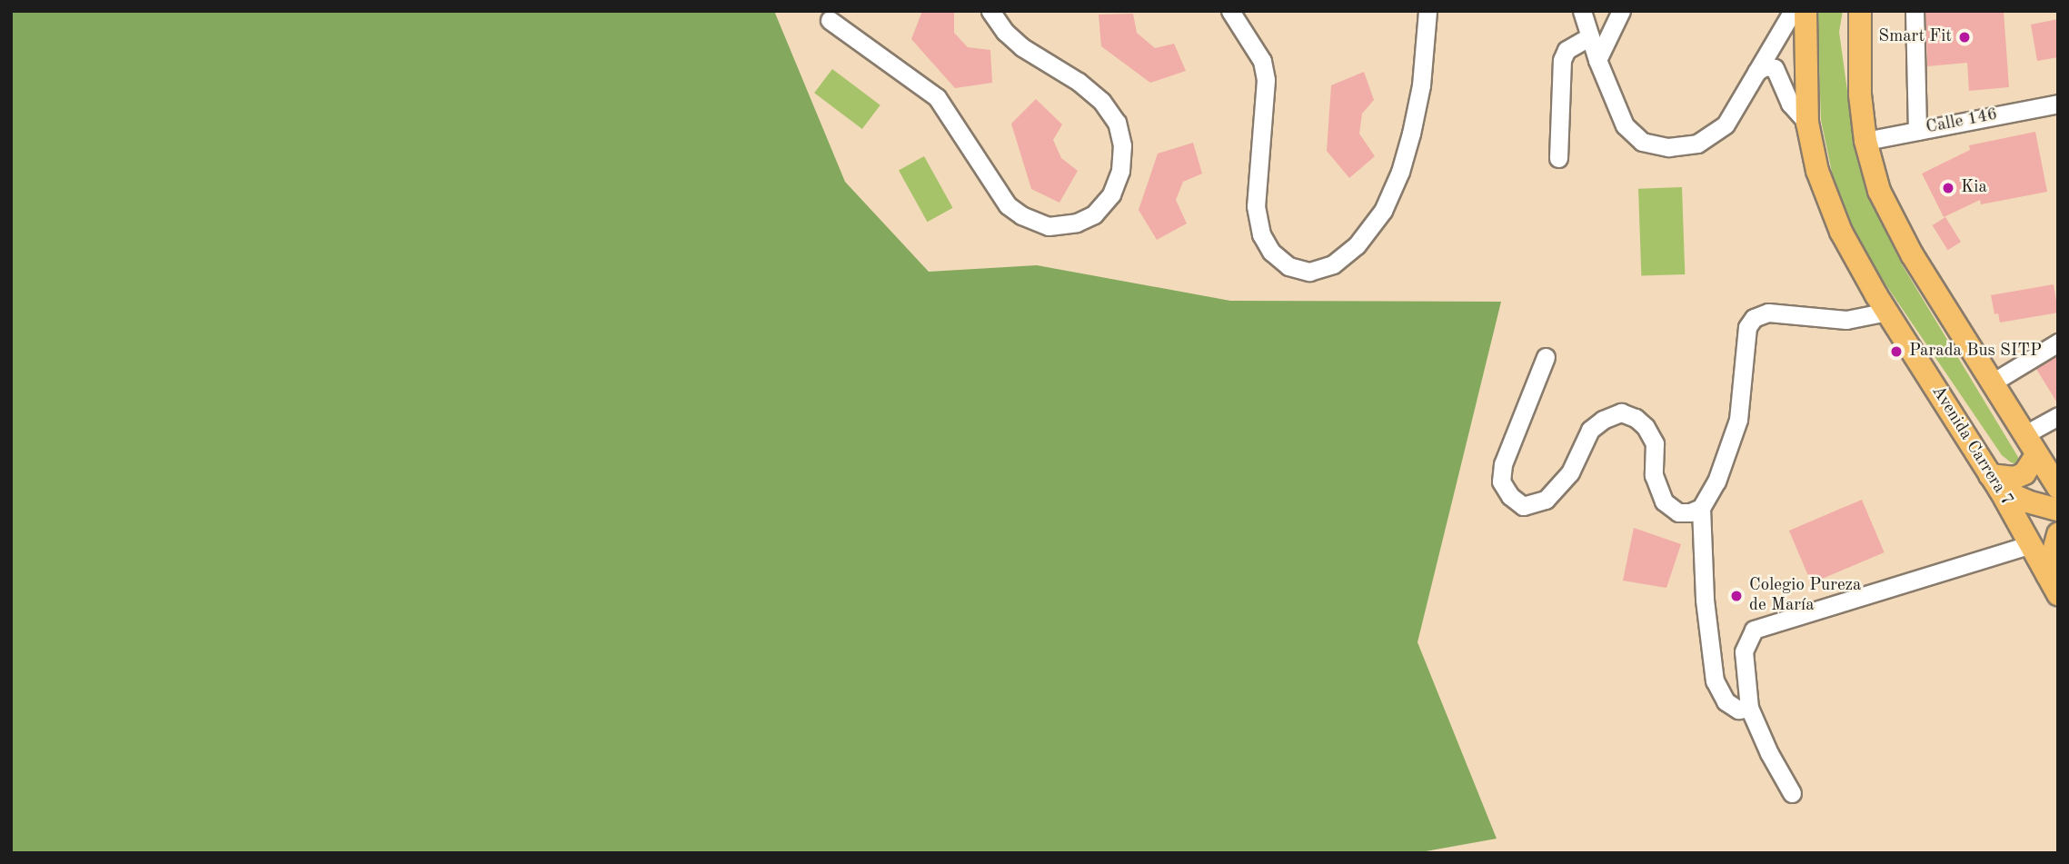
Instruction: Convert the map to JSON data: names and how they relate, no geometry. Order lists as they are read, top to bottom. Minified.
{"streets":{"main road":["Avenida Carrera 7"],"street":["Calle 146"]},"places":["Smart Fit","Kia","Parada Bus SITP","Colegio Pureza de María"]}
